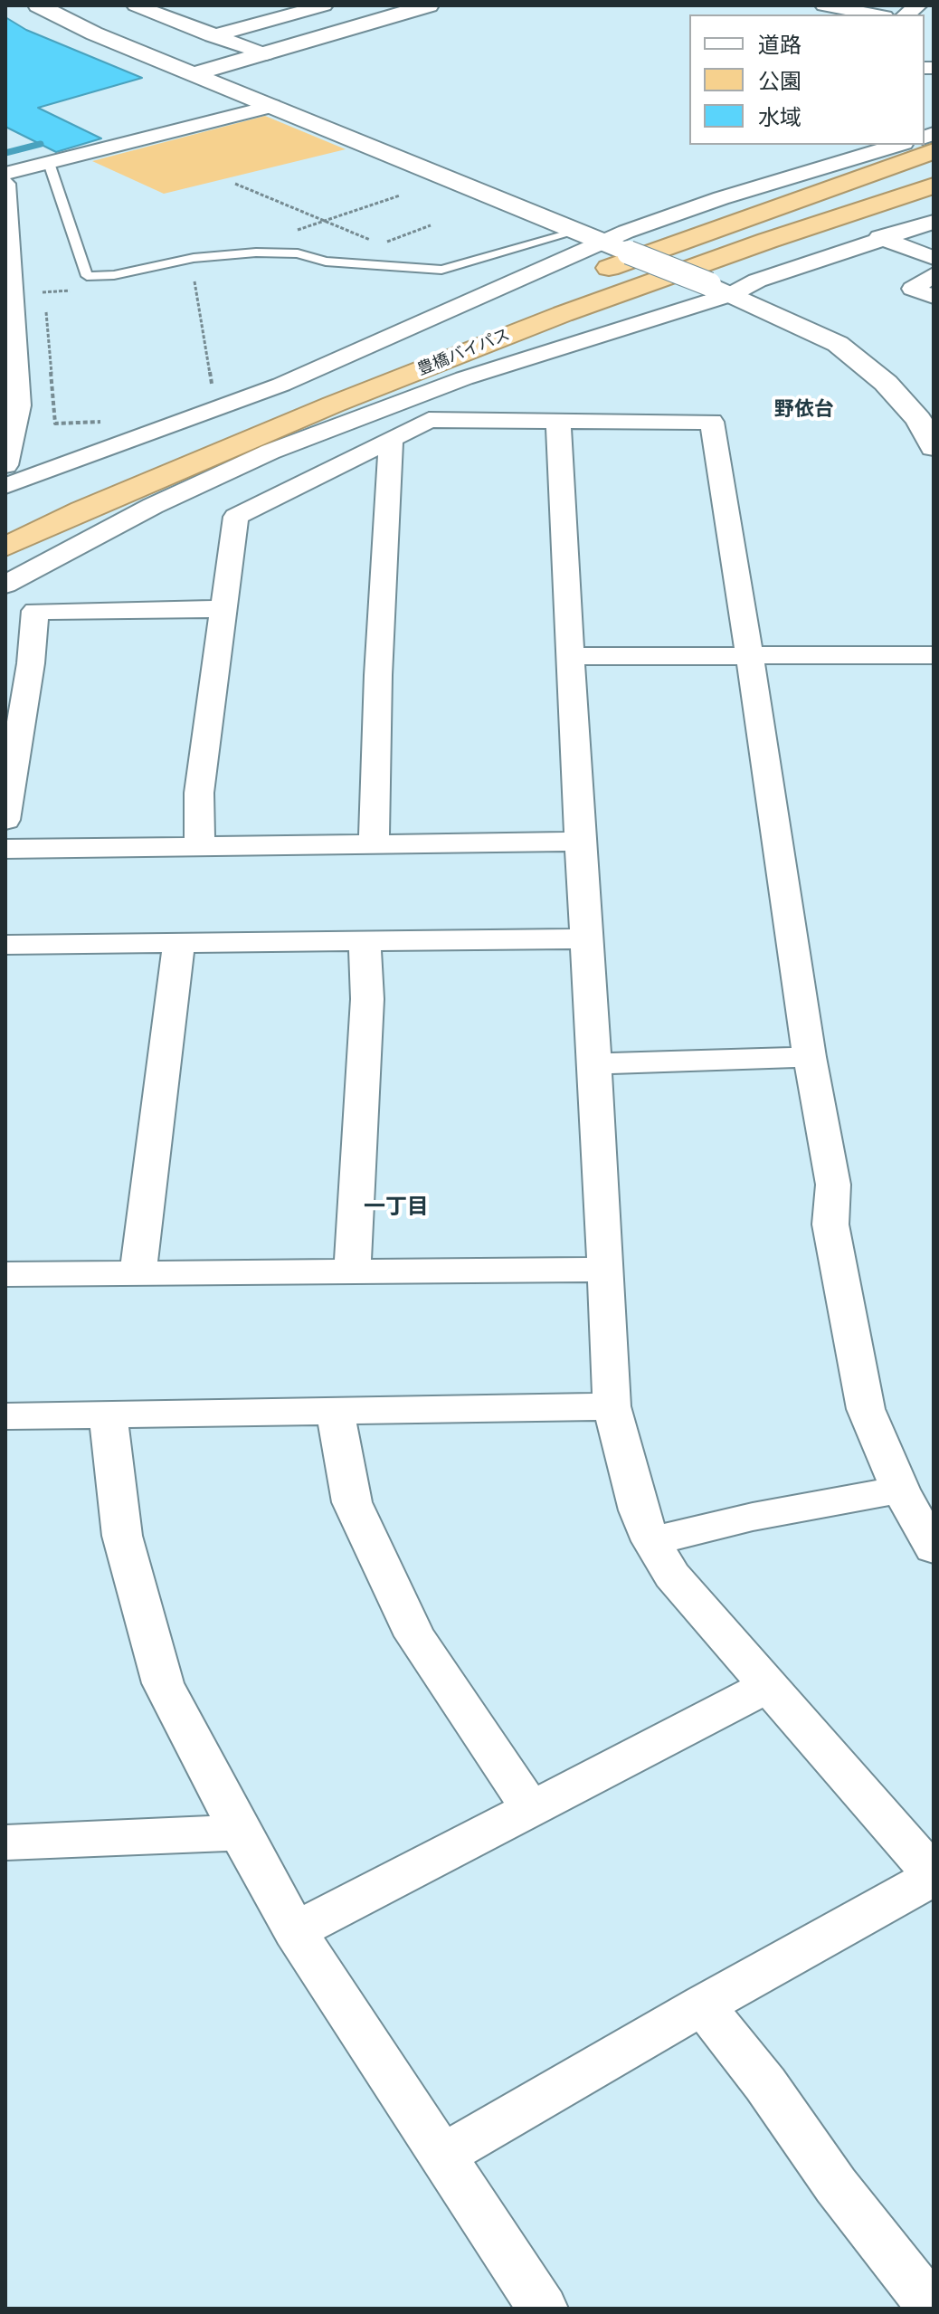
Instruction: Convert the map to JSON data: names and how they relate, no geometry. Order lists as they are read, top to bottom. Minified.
{"streets":{"highway":["豊橋バイパス"]},"districts":["野依台","一丁目"],"legend":["道路","公園","水域"]}
